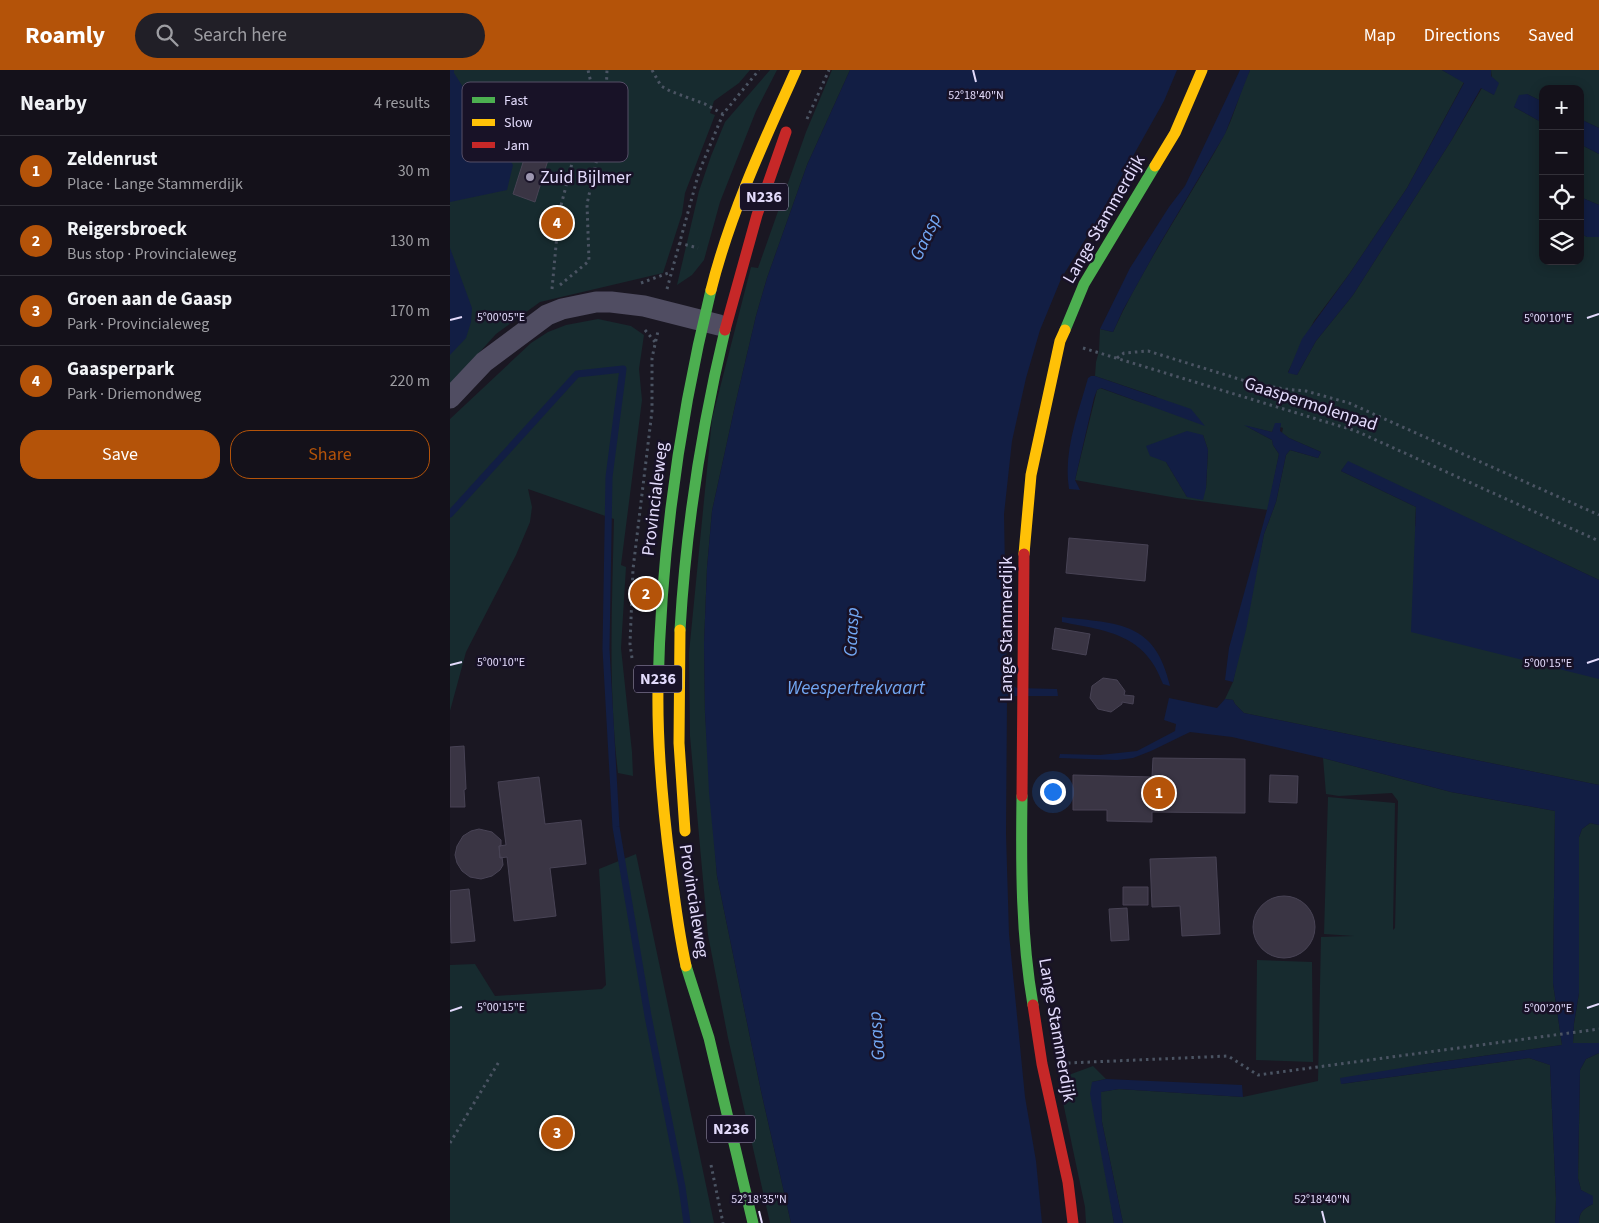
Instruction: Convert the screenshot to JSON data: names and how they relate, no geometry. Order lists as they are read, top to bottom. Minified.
{"streets":{"main road":["N236","Lange Stammerdijk","Provincialeweg"],"path":["Gaaspermolenpad"]},"crossings":[["Lange Stammerdijk","Gaaspermolenpad"]],"water":["Gaasp","Weespertrekvaart"],"places":["Zuid Bijlmer"],"legend":["Fast","Slow","Jam"],"page":{"header":"Roamly","search":"Search here","nav":["Map","Directions","Saved"],"heading":["Nearby","4 results"],"map_buttons":["+","−"],"list":[{"mark":"1","name":"Zeldenrust","note":"Place · Lange Stammerdijk","value":"30 m"},{"mark":"2","name":"Reigersbroeck","note":"Bus stop · Provincialeweg","value":"130 m"},{"mark":"3","name":"Groen aan de Gaasp","note":"Park · Provincialeweg","value":"170 m"},{"mark":"4","name":"Gaasperpark","note":"Park · Driemondweg","value":"220 m"}],"pins":["4","2","1","3"],"buttons":["Save","Share"]},"coordinates":["52°18'40\"N","5°00'05\"E","5°00'10\"E","5°00'15\"E","5°00'20\"E","52°18'35\"N"]}
